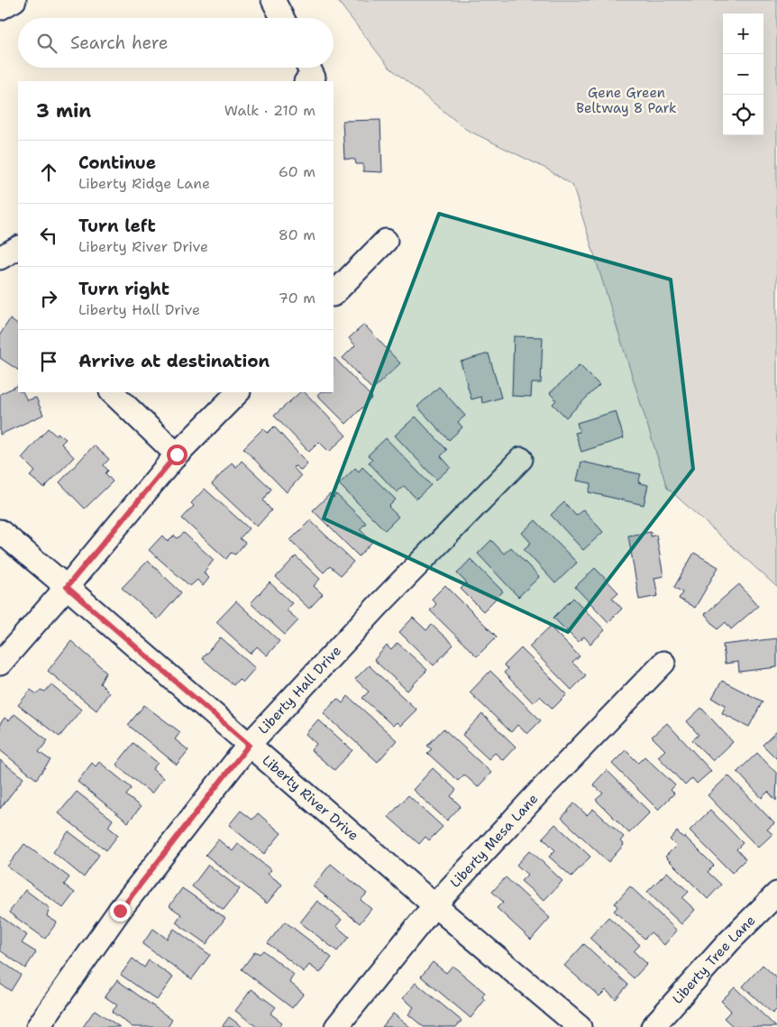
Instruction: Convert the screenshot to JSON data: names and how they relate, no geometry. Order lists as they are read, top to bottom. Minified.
{"streets":{"street":["Liberty Hall Drive","Liberty River Drive","Liberty Mesa Lane","Liberty Tree Lane"]},"crossings":[["Liberty Hall Drive","Liberty River Drive"],["Liberty River Drive","Liberty Mesa Lane"]],"parks":["Gene Green Beltway 8 Park"],"page":{"map_buttons":["+","−"],"search":"Search here","heading":["3 min","Walk · 210 m"],"list":[["Continue","Liberty Ridge Lane","60 m"],["Turn left","Liberty River Drive","80 m"],["Turn right","Liberty Hall Drive","70 m"],"Arrive at destination"]}}
